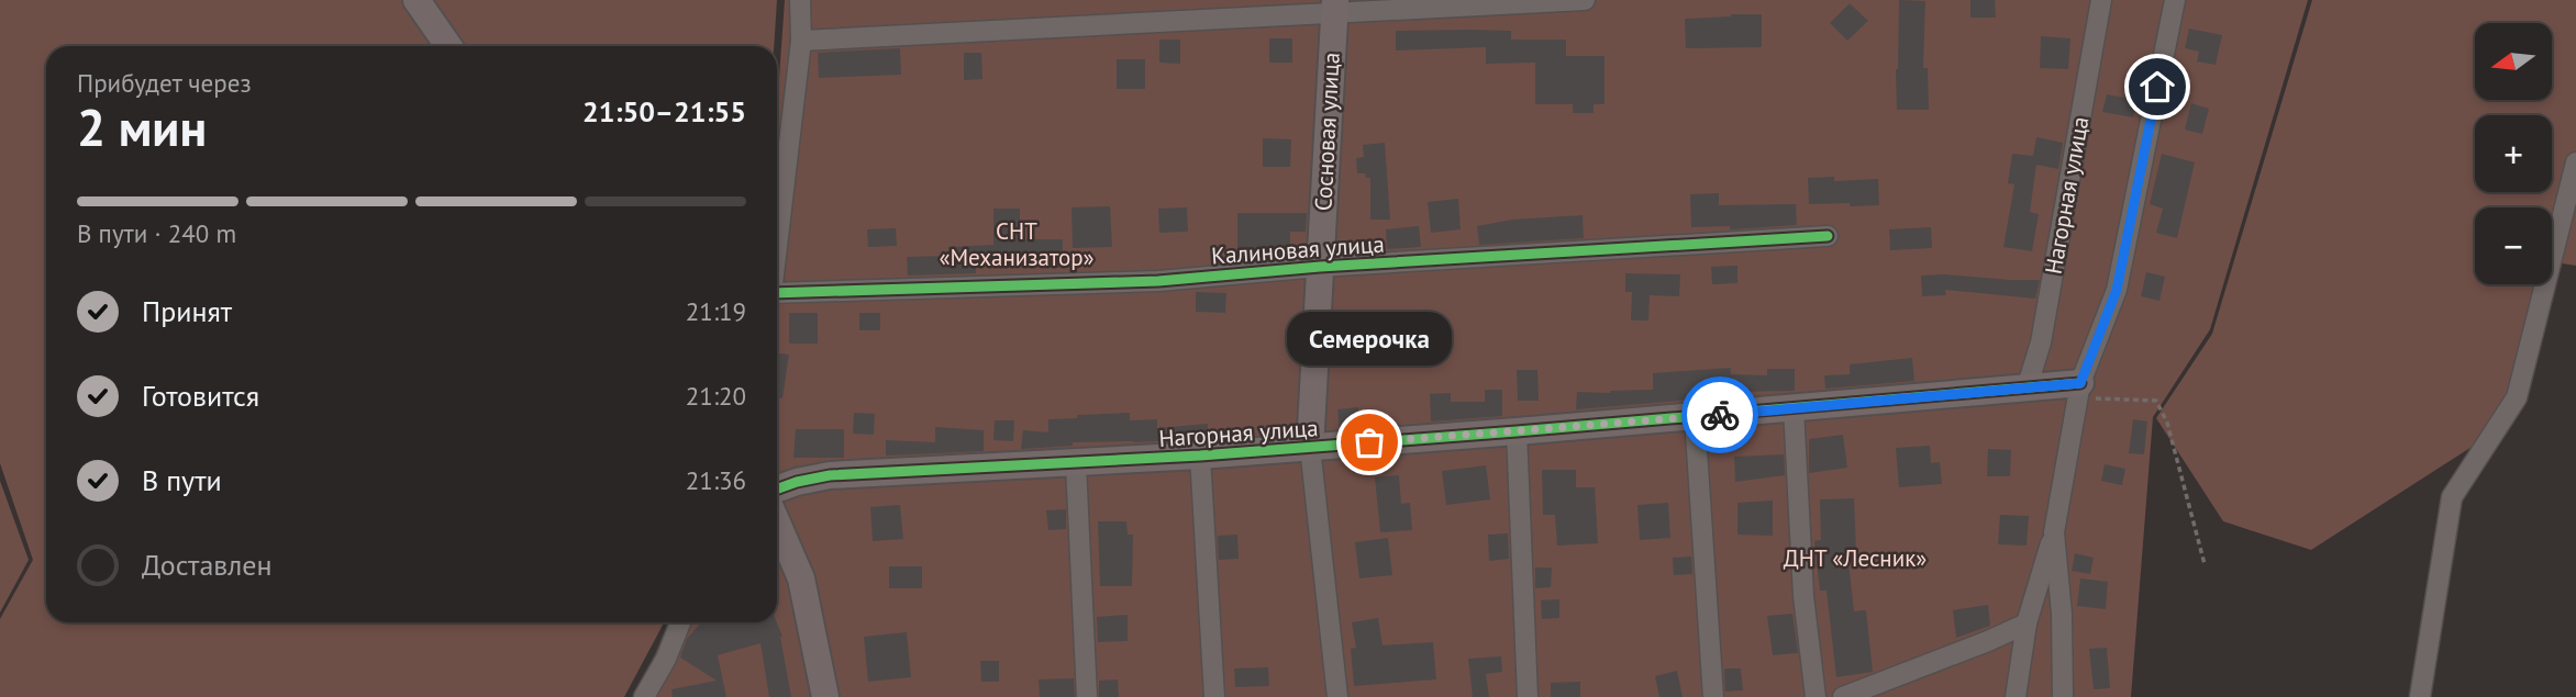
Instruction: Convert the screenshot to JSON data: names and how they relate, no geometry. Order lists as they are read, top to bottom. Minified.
{"streets":{"street":["Сосновая улица","Нагорная улица","Калиновая улица"]},"crossings":[["Сосновая улица","Нагорная улица"],["Сосновая улица","Калиновая улица"]],"parks":["СНТ «Механизатор»","ДНТ «Лесник»"],"places":["Семерочка"],"north":"left","page":{"map_buttons":["+","−"],"heading":["2 мин","Прибудет через","21:50–21:55"],"bar":"В пути · 240 m","list":[["Принят","21:19"],["Готовится","21:20"],["В пути","21:36"],"Доставлен"],"bubble":"Семерочка"}}
